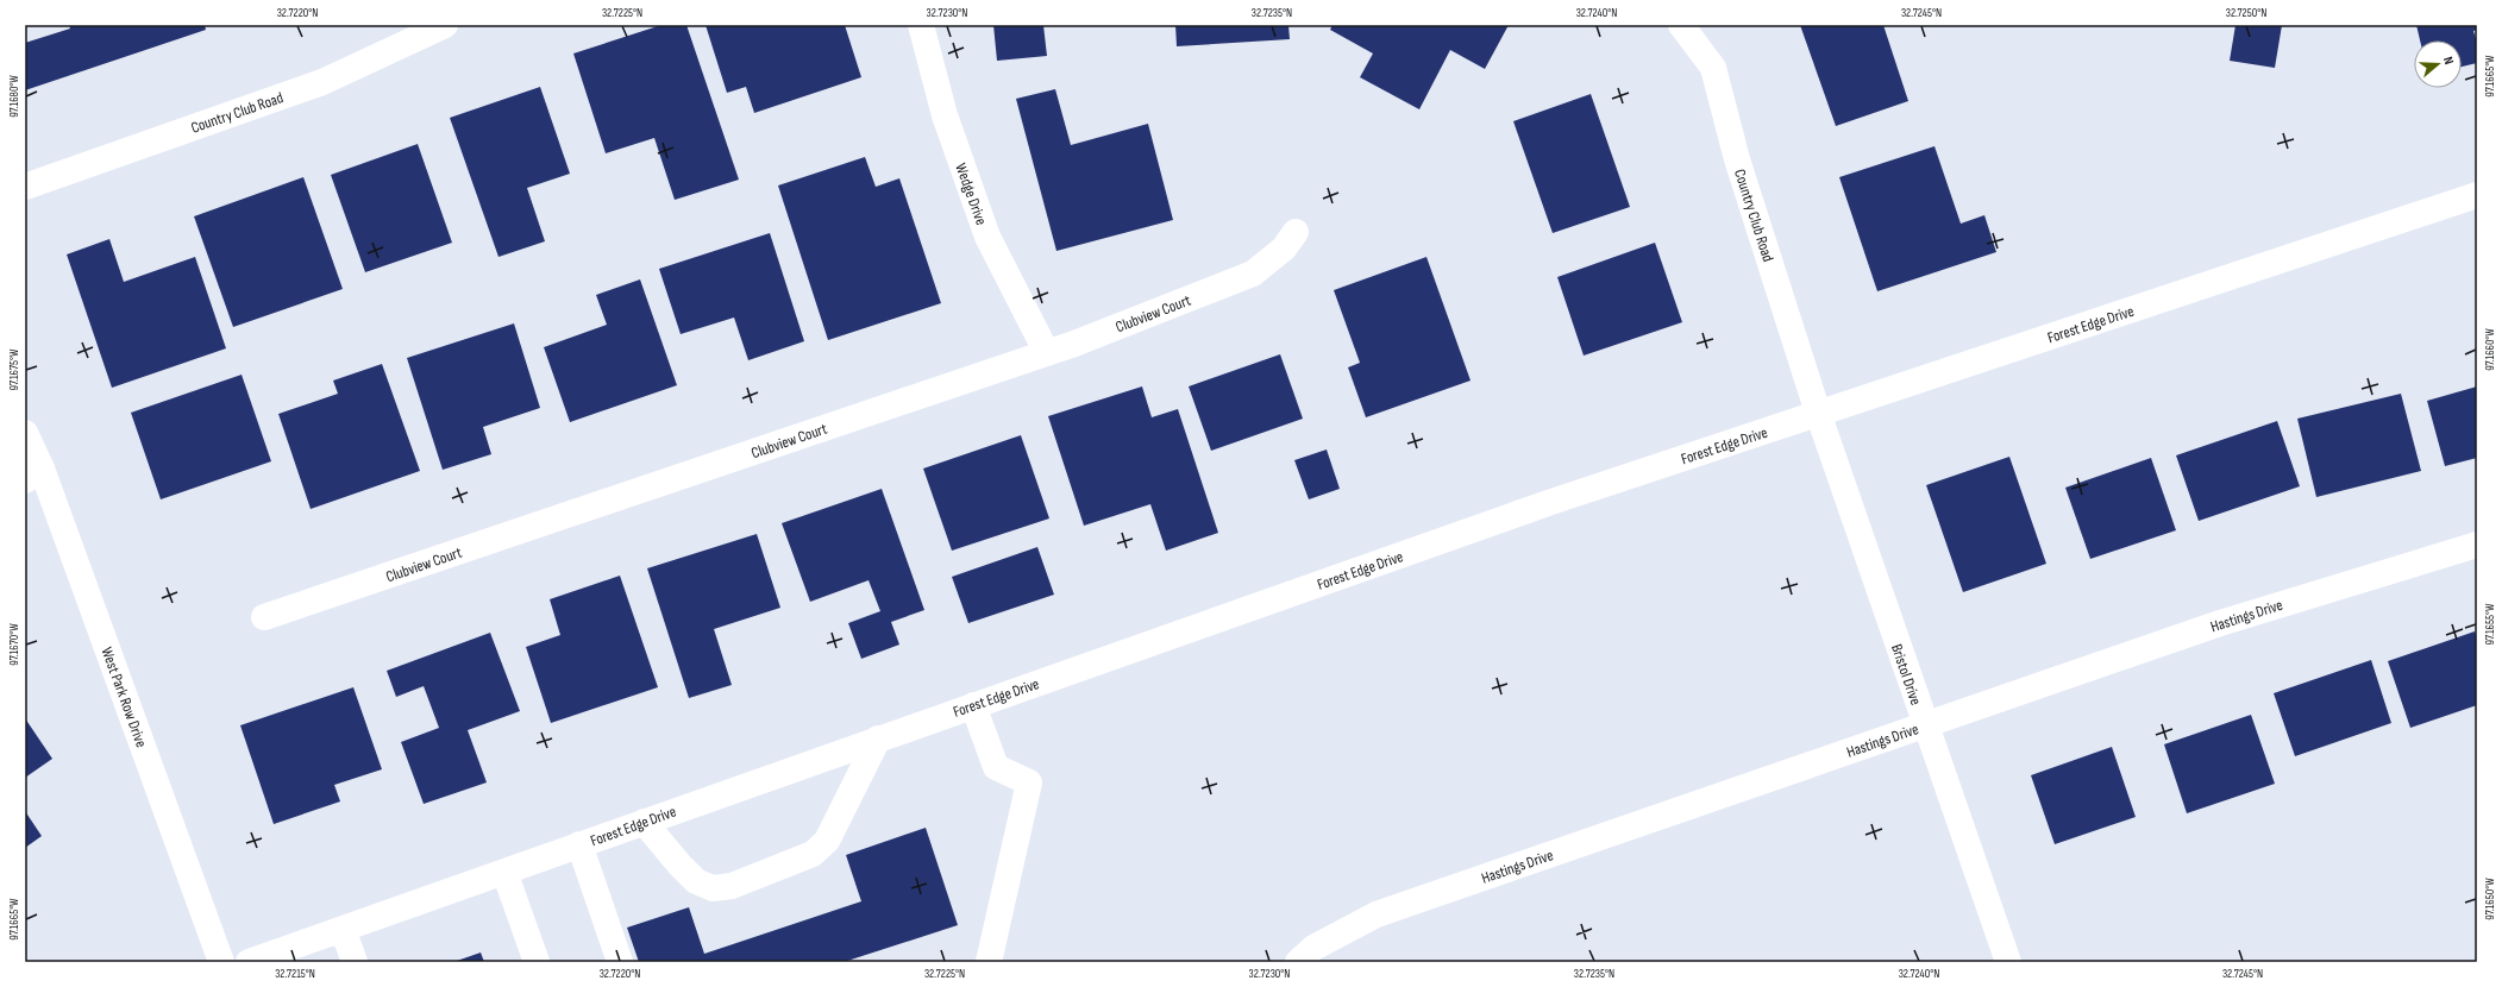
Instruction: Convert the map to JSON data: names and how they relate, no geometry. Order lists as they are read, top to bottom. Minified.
{"streets":{"street":["Country Club Road","Wedge Drive","Clubview Court","Forest Edge Drive","Hastings Drive","Bristol Drive","West Park Row Drive"]},"crossings":[["Country Club Road","Forest Edge Drive"],["Country Club Road","Bristol Drive"],["Wedge Drive","Clubview Court"],["Forest Edge Drive","Bristol Drive"],["Hastings Drive","Bristol Drive"]],"north":"right","coordinates":["32.7220°N","32.7225°N","32.7230°N","32.7235°N","32.7240°N","32.7245°N","32.7250°N","97.1665°W","97.1680°W","97.1660°W","97.1675°W","97.1655°W","97.1670°W","97.1650°W","32.7215°N"]}
